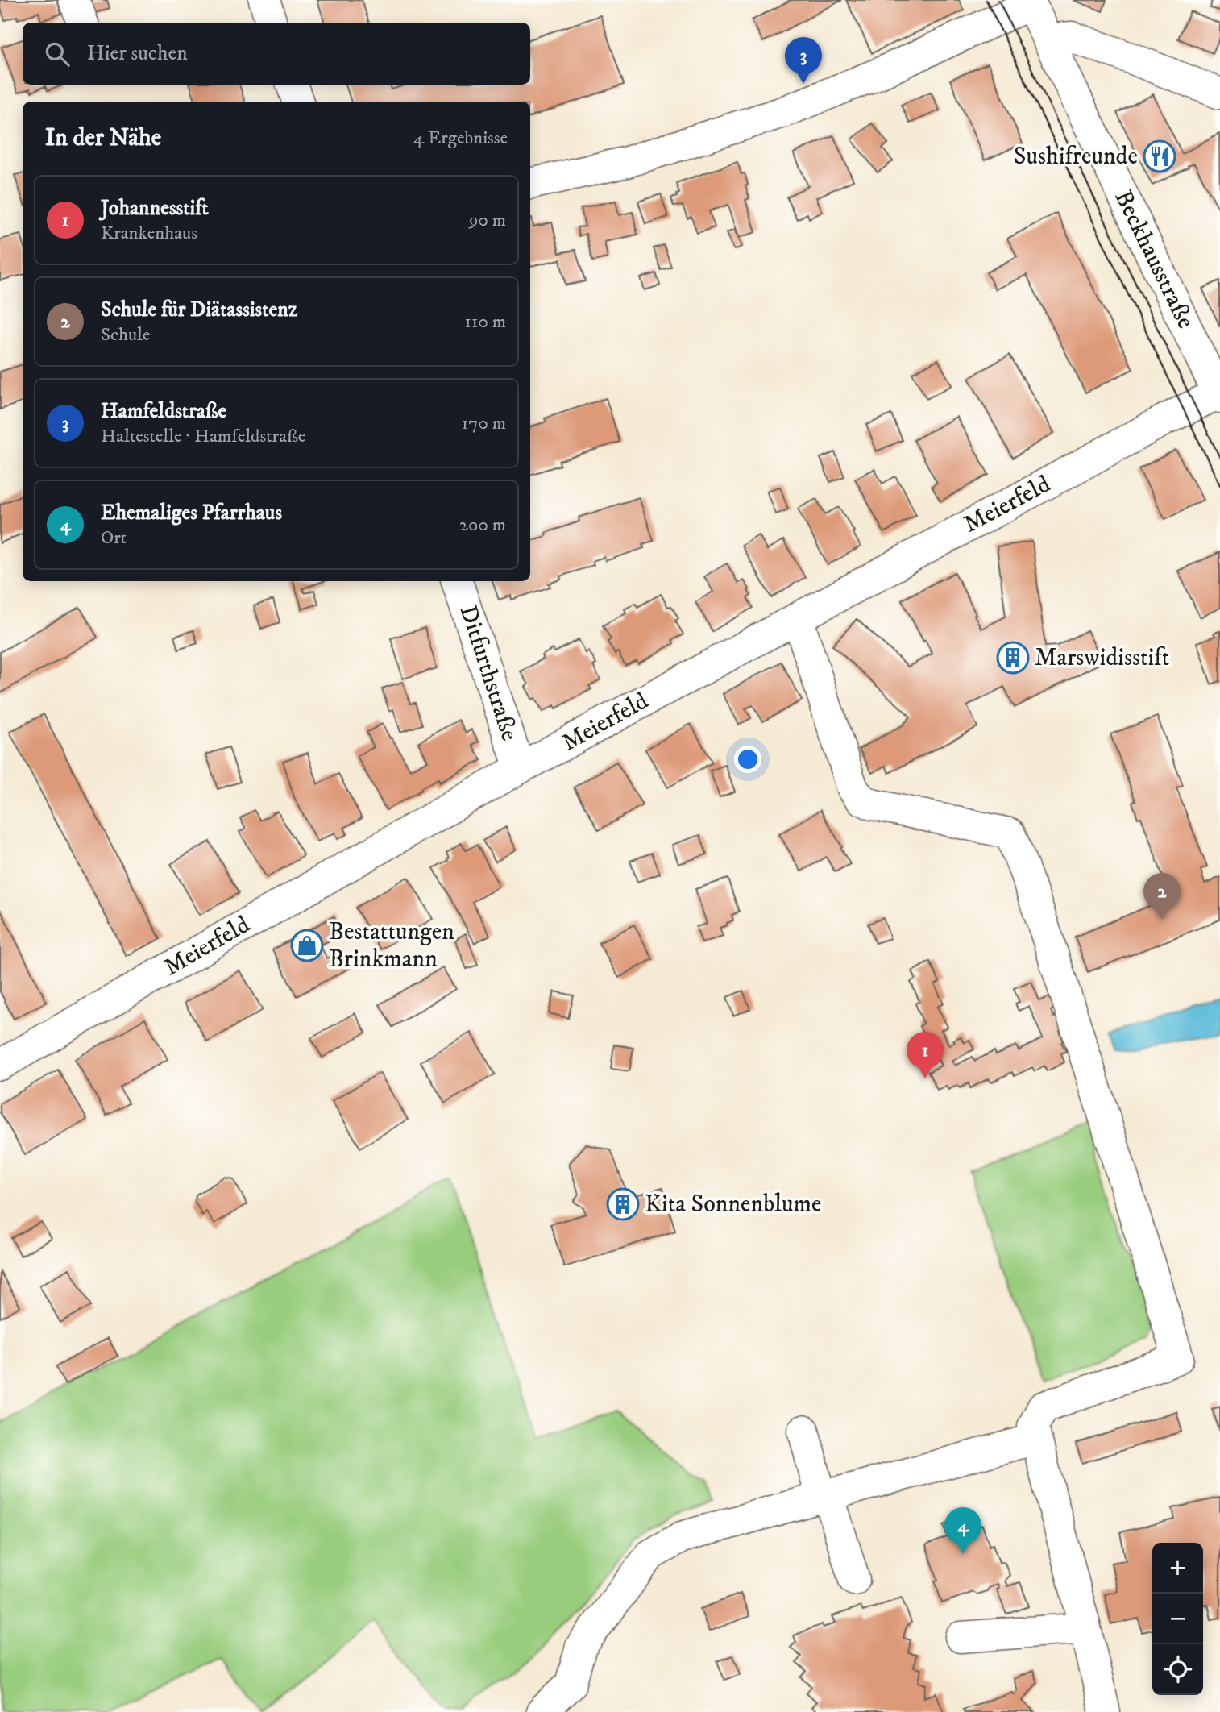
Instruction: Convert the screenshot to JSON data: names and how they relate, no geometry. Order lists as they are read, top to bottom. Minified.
{"streets":{"street":["Beckhausstraße","Meierfeld","Ditfurthstraße"]},"crossings":[["Beckhausstraße","Meierfeld"],["Meierfeld","Ditfurthstraße"]],"places":{"restaurant":["Sushifreunde"],"building":["Marswidisstift","Kita Sonnenblume"],"shop":["Bestattungen Brinkmann"]},"page":{"search":"Hier suchen","pins":["3","2","1","4"],"heading":["In der Nähe","4 Ergebnisse"],"list":[{"mark":"1","name":"Johannesstift","note":"Krankenhaus","value":"90 m"},{"mark":"2","name":"Schule für Diätassistenz","note":"Schule","value":"110 m"},{"mark":"3","name":"Hamfeldstraße","note":"Haltestelle · Hamfeldstraße","value":"170 m"},{"mark":"4","name":"Ehemaliges Pfarrhaus","note":"Ort","value":"200 m"}],"map_buttons":["+","−"]}}
